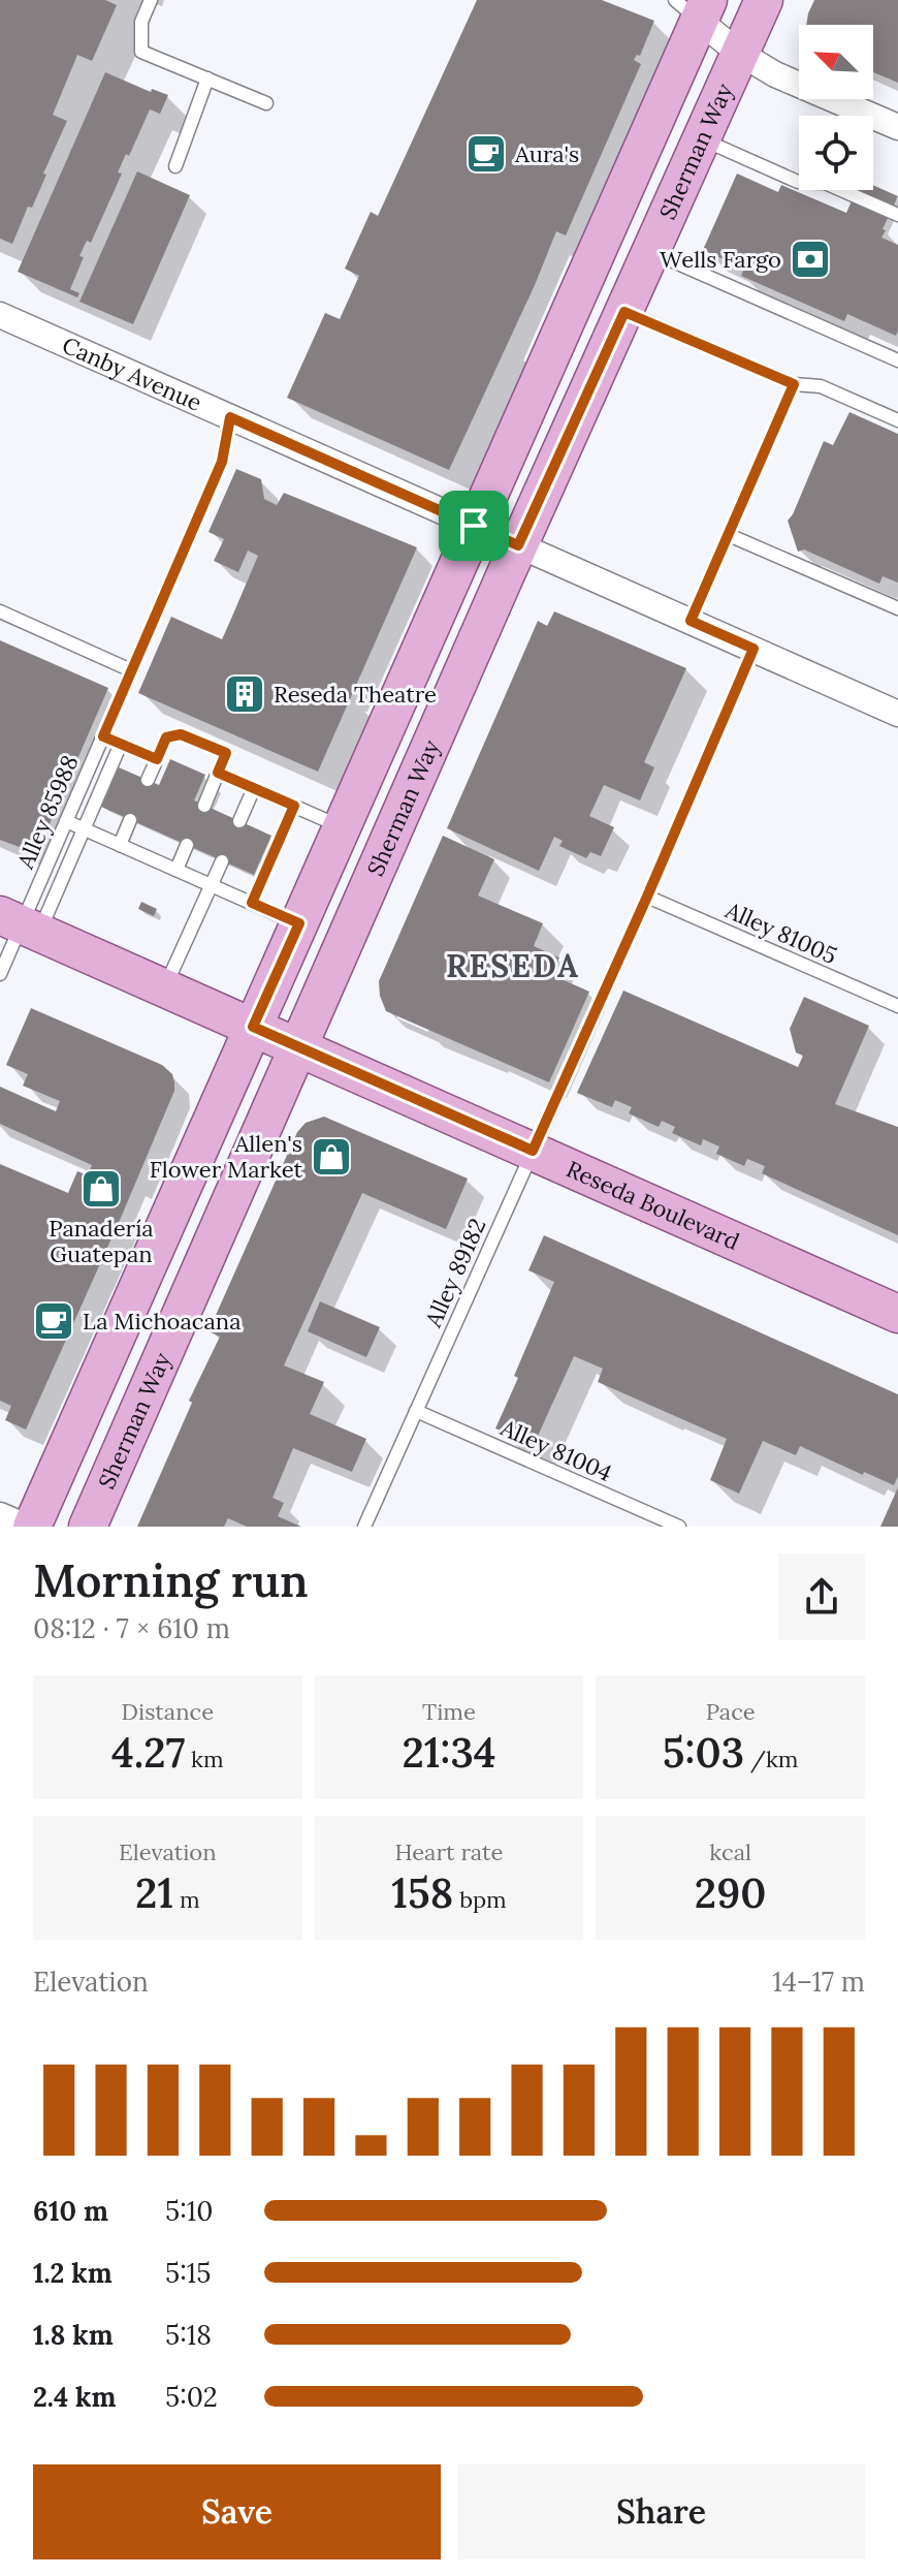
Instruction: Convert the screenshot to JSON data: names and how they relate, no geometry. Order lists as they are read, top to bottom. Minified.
{"streets":{"main road":["Sherman Way","Reseda Boulevard"],"street":["Canby Avenue"],"lane":["Alley 85988","Alley 81005","Alley 89182","Alley 81004"]},"crossings":[["Sherman Way","Canby Avenue"],["Sherman Way","Reseda Boulevard"],["Canby Avenue","Alley 85988"],["Canby Avenue","Alley 89182"],["Alley 85988","Reseda Boulevard"],["Alley 81005","Alley 89182"],["Reseda Boulevard","Alley 89182"],["Alley 89182","Alley 81004"]],"districts":["RESEDA"],"places":{"cafe":["Aura's","La Michoacana"],"bank":["Wells Fargo"],"building":["Reseda Theatre"],"shop":["Allen's Flower Market","Panadería Guatepan"]},"north":"top left","page":{"heading":["Morning run","08:12 · 7 × 610 m"],"stats":[["Distance","4.27 km"],["Time","21:34"],["Pace","5:03 /km"],["Elevation","21 m"],["Heart rate","158 bpm"],["kcal","290"]],"chart":["Elevation","14–17 m"],"list":[{"name":"610 m","note":"5:10"},{"name":"1.2 km","note":"5:15"},{"name":"1.8 km","note":"5:18"},{"name":"2.4 km","note":"5:02"}],"buttons":["Save","Share"]}}
